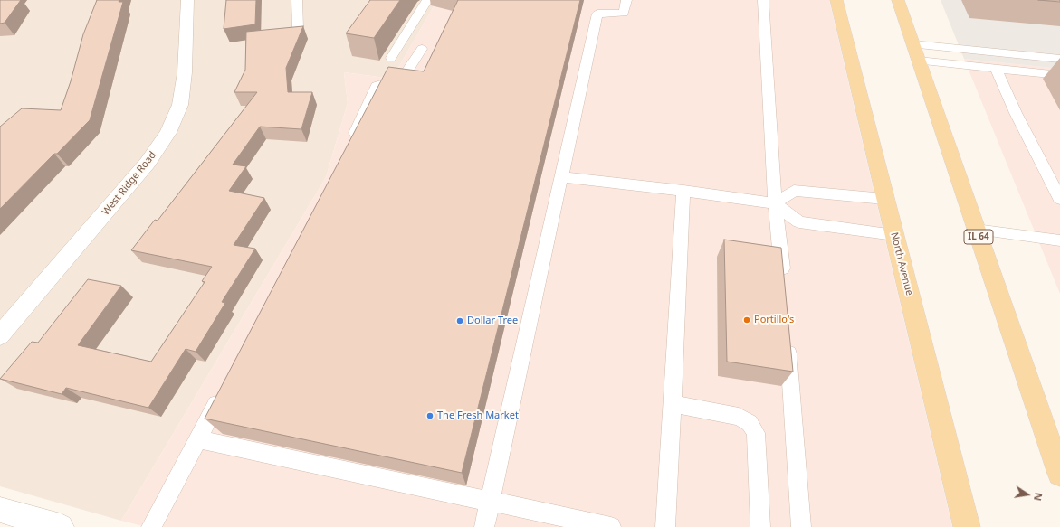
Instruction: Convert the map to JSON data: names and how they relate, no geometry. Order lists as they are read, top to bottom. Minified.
{"streets":{"main road":["IL 64","North Avenue"],"street":["West Ridge Road"]},"places":["Portillo's","Dollar Tree","The Fresh Market"],"north":"right"}
